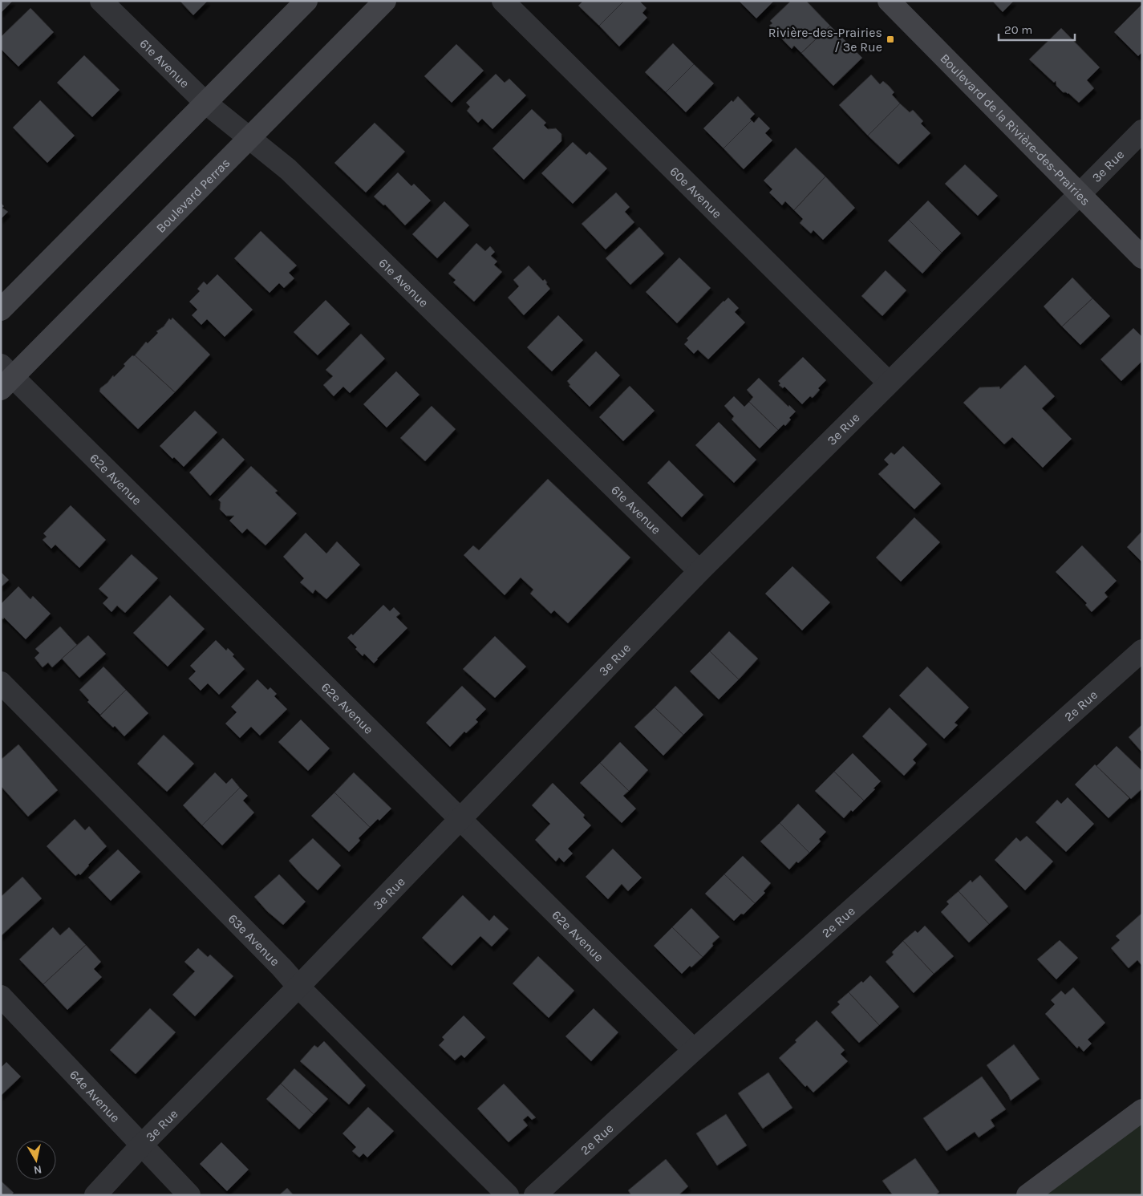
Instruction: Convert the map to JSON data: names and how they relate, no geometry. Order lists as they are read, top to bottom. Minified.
{"streets":{"main road":["Boulevard de la Rivière-des-Prairies","Boulevard Perras"],"street":["61e Avenue","3e Rue","60e Avenue","62e Avenue","2e Rue","63e Avenue","64e Avenue"]},"crossings":[["61e Avenue","3e Rue"],["61e Avenue","Boulevard Perras"],["Boulevard de la Rivière-des-Prairies","3e Rue"],["3e Rue","60e Avenue"],["3e Rue","62e Avenue"],["3e Rue","63e Avenue"],["3e Rue","64e Avenue"],["Boulevard Perras","62e Avenue"],["62e Avenue","2e Rue"]],"places":{"transit":["Rivière-des-Prairies / 3e Rue"]},"scale_bar":"20 m","north":"bottom"}
